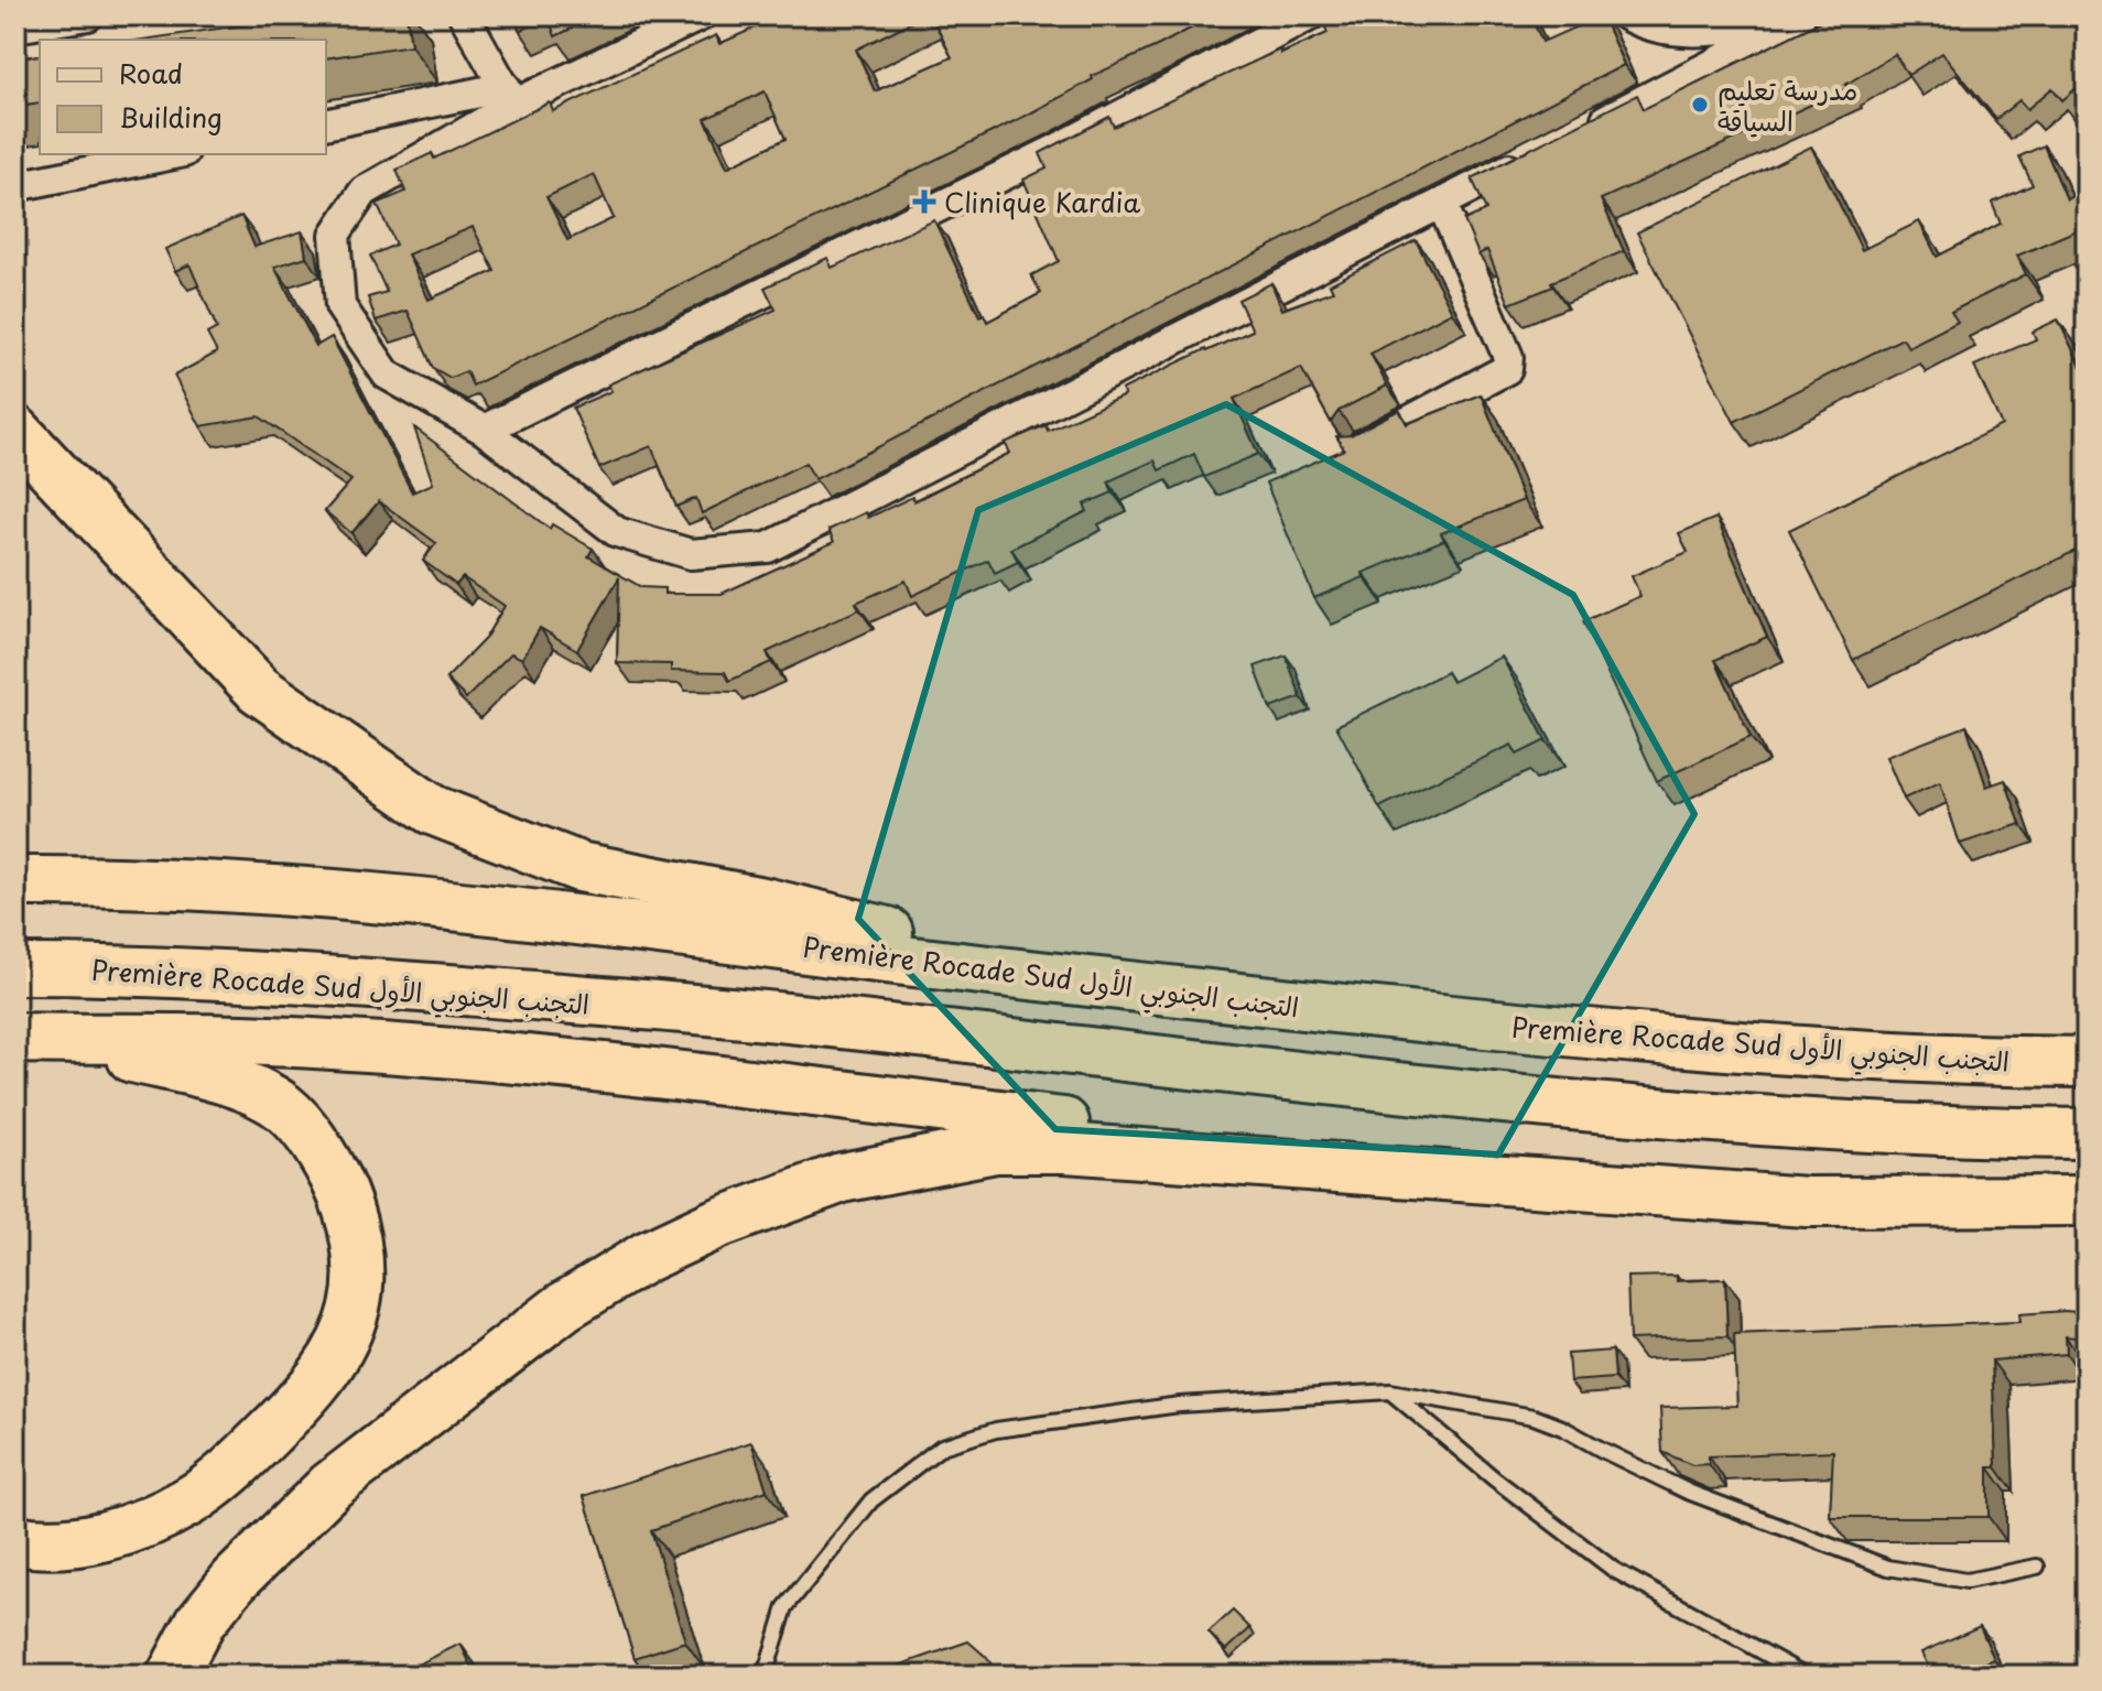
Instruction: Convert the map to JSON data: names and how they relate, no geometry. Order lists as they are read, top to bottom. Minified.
{"streets":{"highway":["Première Rocade Sud التجنب الجنوبي الأول"]},"places":{"other":["مدرسة تعليم السياقة"],"health":["Clinique Kardia"]},"legend":["Road","Building"]}
